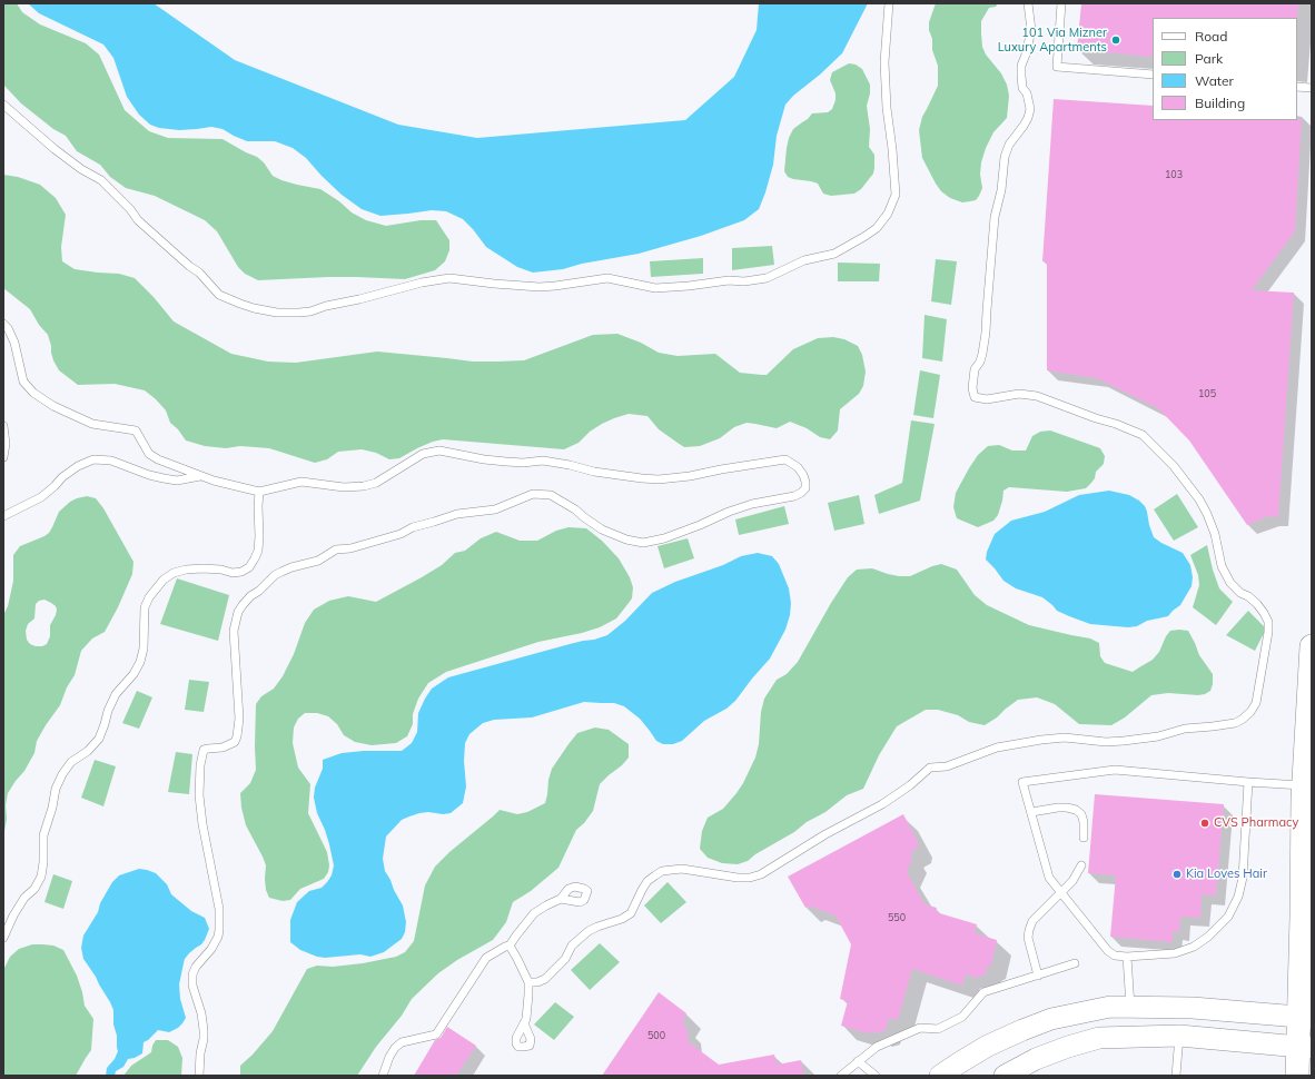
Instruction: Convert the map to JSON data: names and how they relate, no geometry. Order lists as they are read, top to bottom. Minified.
{"places":["101 Via Mizner Luxury Apartments","CVS Pharmacy","Kia Loves Hair"],"house_numbers":["103","105","550","500"],"legend":["Road","Park","Water","Building"]}
